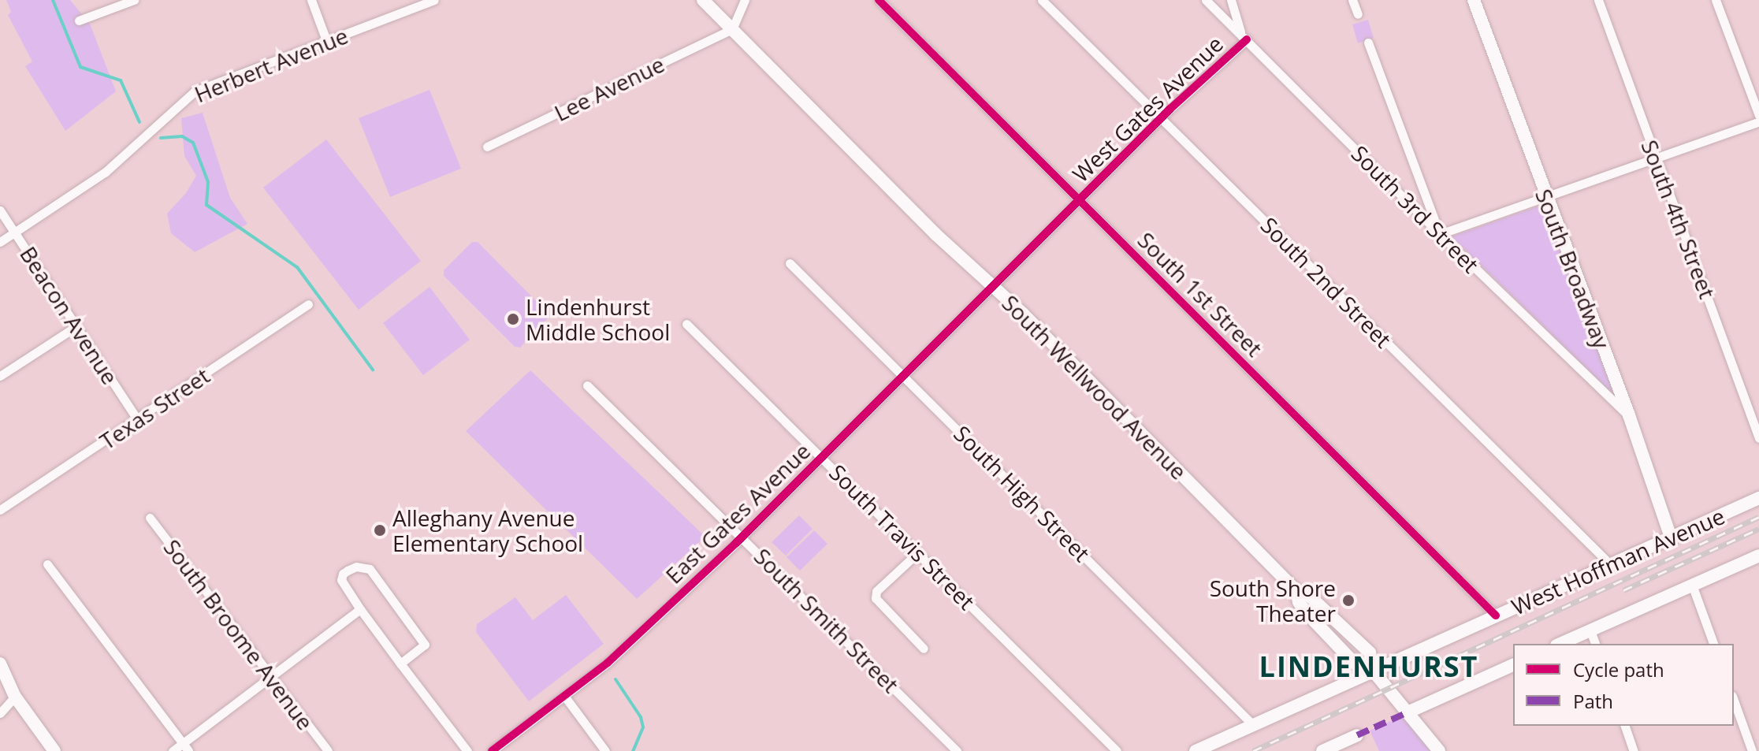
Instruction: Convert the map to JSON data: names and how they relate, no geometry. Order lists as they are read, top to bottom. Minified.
{"streets":{"main road":["South Broadway","South Wellwood Avenue","West Hoffman Avenue"],"street":["Herbert Avenue","Lee Avenue","West Gates Avenue","South 3rd Street","South 4th Street","South 2nd Street","South 1st Street","Beacon Avenue","Texas Street","South High Street","East Gates Avenue","South Travis Street","South Smith Street","South Broome Avenue"]},"crossings":[["Herbert Avenue","Beacon Avenue"],["Lee Avenue","South Wellwood Avenue"],["West Gates Avenue","South 3rd Street"],["West Gates Avenue","South 2nd Street"],["West Gates Avenue","South 1st Street"],["West Gates Avenue","South Wellwood Avenue"],["West Gates Avenue","East Gates Avenue"],["South 3rd Street","South Broadway"],["South Broadway","West Hoffman Avenue"],["South 2nd Street","West Hoffman Avenue"],["South 1st Street","West Hoffman Avenue"],["Beacon Avenue","Texas Street"],["South Wellwood Avenue","East Gates Avenue"],["South Wellwood Avenue","West Hoffman Avenue"],["South High Street","East Gates Avenue"],["South High Street","West Hoffman Avenue"],["East Gates Avenue","South Travis Street"],["East Gates Avenue","South Smith Street"]],"districts":["LINDENHURST"],"places":["Lindenhurst Middle School","Alleghany Avenue Elementary School","South Shore Theater"],"legend":["Cycle path","Path"]}
